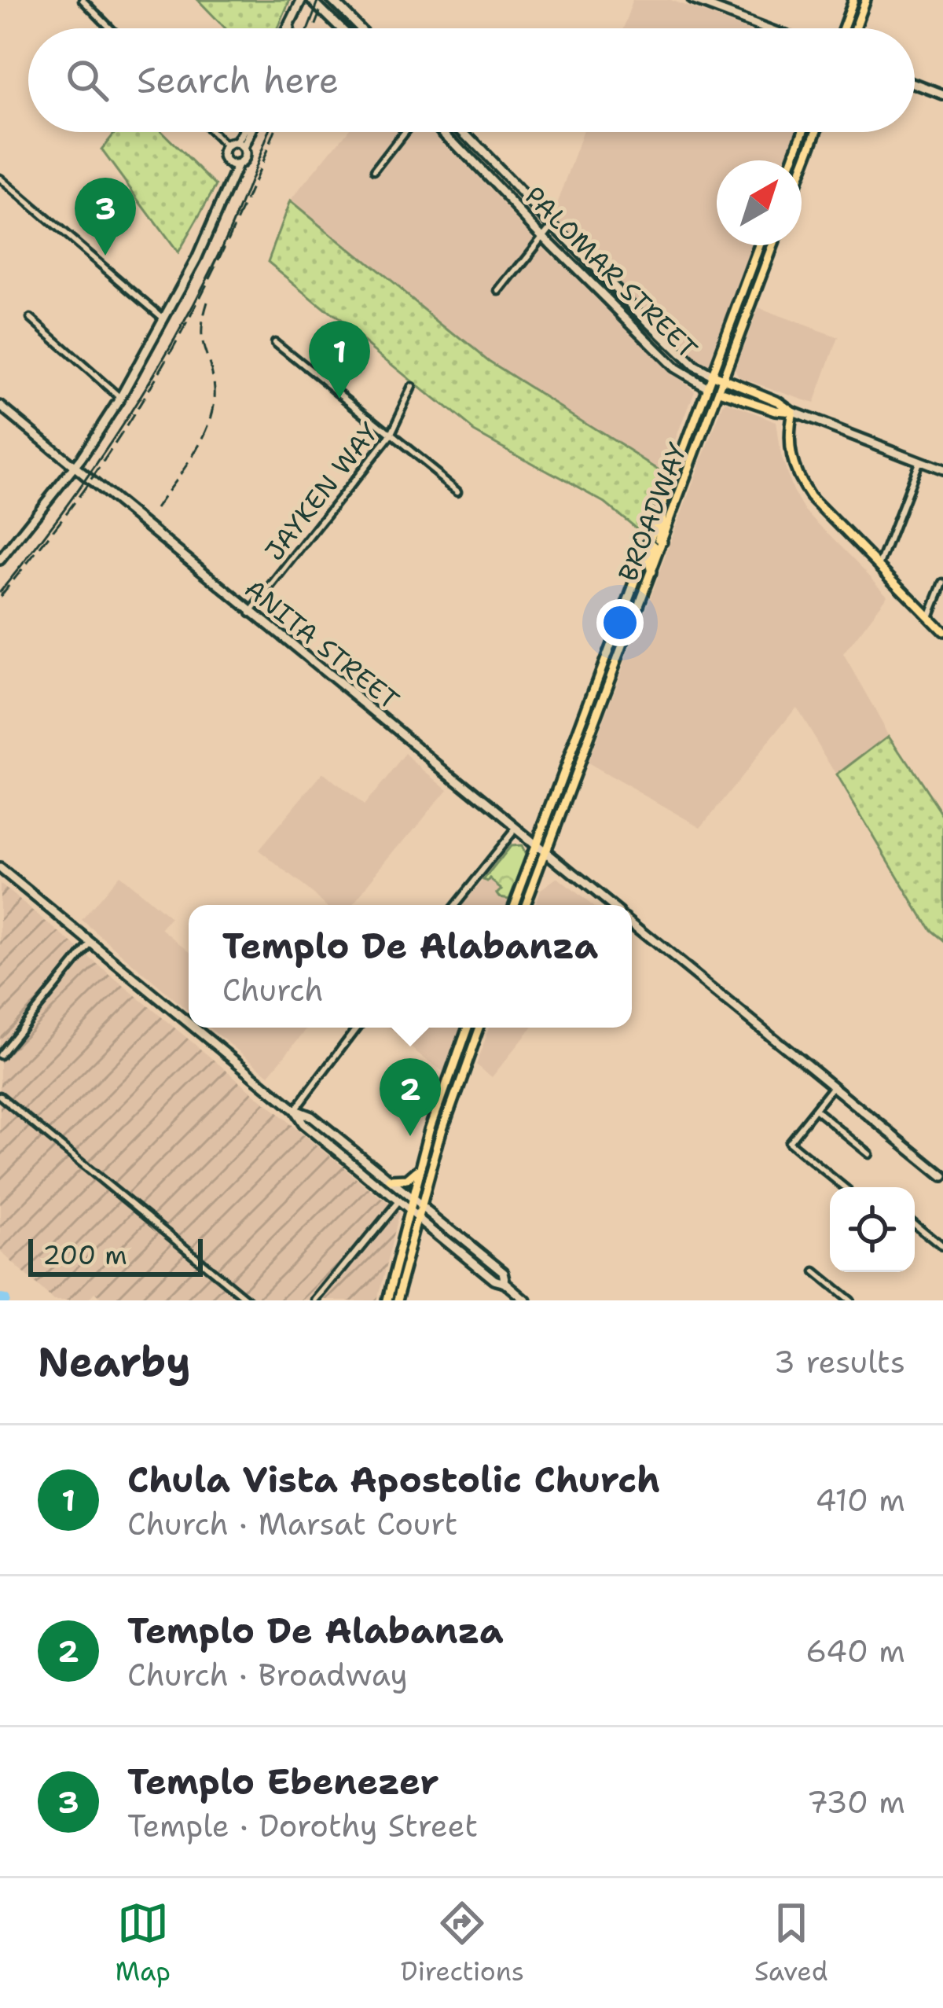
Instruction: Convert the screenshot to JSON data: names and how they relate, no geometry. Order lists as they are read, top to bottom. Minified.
{"streets":{"main road":["PALOMAR STREET","BROADWAY","ANITA STREET"],"street":["JAYKEN WAY"]},"crossings":[["PALOMAR STREET","BROADWAY"],["JAYKEN WAY","ANITA STREET"],["BROADWAY","ANITA STREET"]],"scale_bar":"200 m","north":"top right","page":{"search":"Search here","pins":["3","1","2"],"popup":["Templo De Alabanza","Church"],"scale":"200 m","heading":["Nearby","3 results"],"list":[{"mark":"1","name":"Chula Vista Apostolic Church","note":"Church · Marsat Court","value":"410 m"},{"mark":"2","name":"Templo De Alabanza","note":"Church · Broadway","value":"640 m"},{"mark":"3","name":"Templo Ebenezer","note":"Temple · Dorothy Street","value":"730 m"}],"nav":["Map","Directions","Saved"]}}
